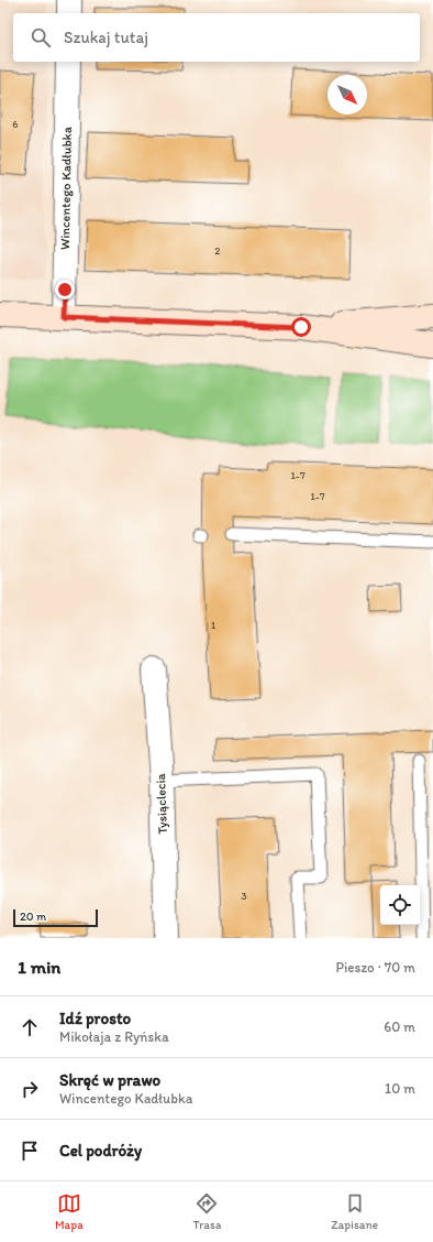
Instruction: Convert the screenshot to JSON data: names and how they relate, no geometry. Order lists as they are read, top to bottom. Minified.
{"streets":{"street":["Wincentego Kadłubka","Tysiąclecia"]},"house_numbers":["6","2","1-7","1-7","1","3"],"scale_bar":"20 m","north":"bottom right","page":{"search":"Szukaj tutaj","scale":"20 m","heading":["1 min","Pieszo · 70 m"],"list":[["Idź prosto","Mikołaja z Ryńska","60 m"],["Skręć w prawo","Wincentego Kadłubka","10 m"],"Cel podróży"],"nav":["Mapa","Trasa","Zapisane"]}}
